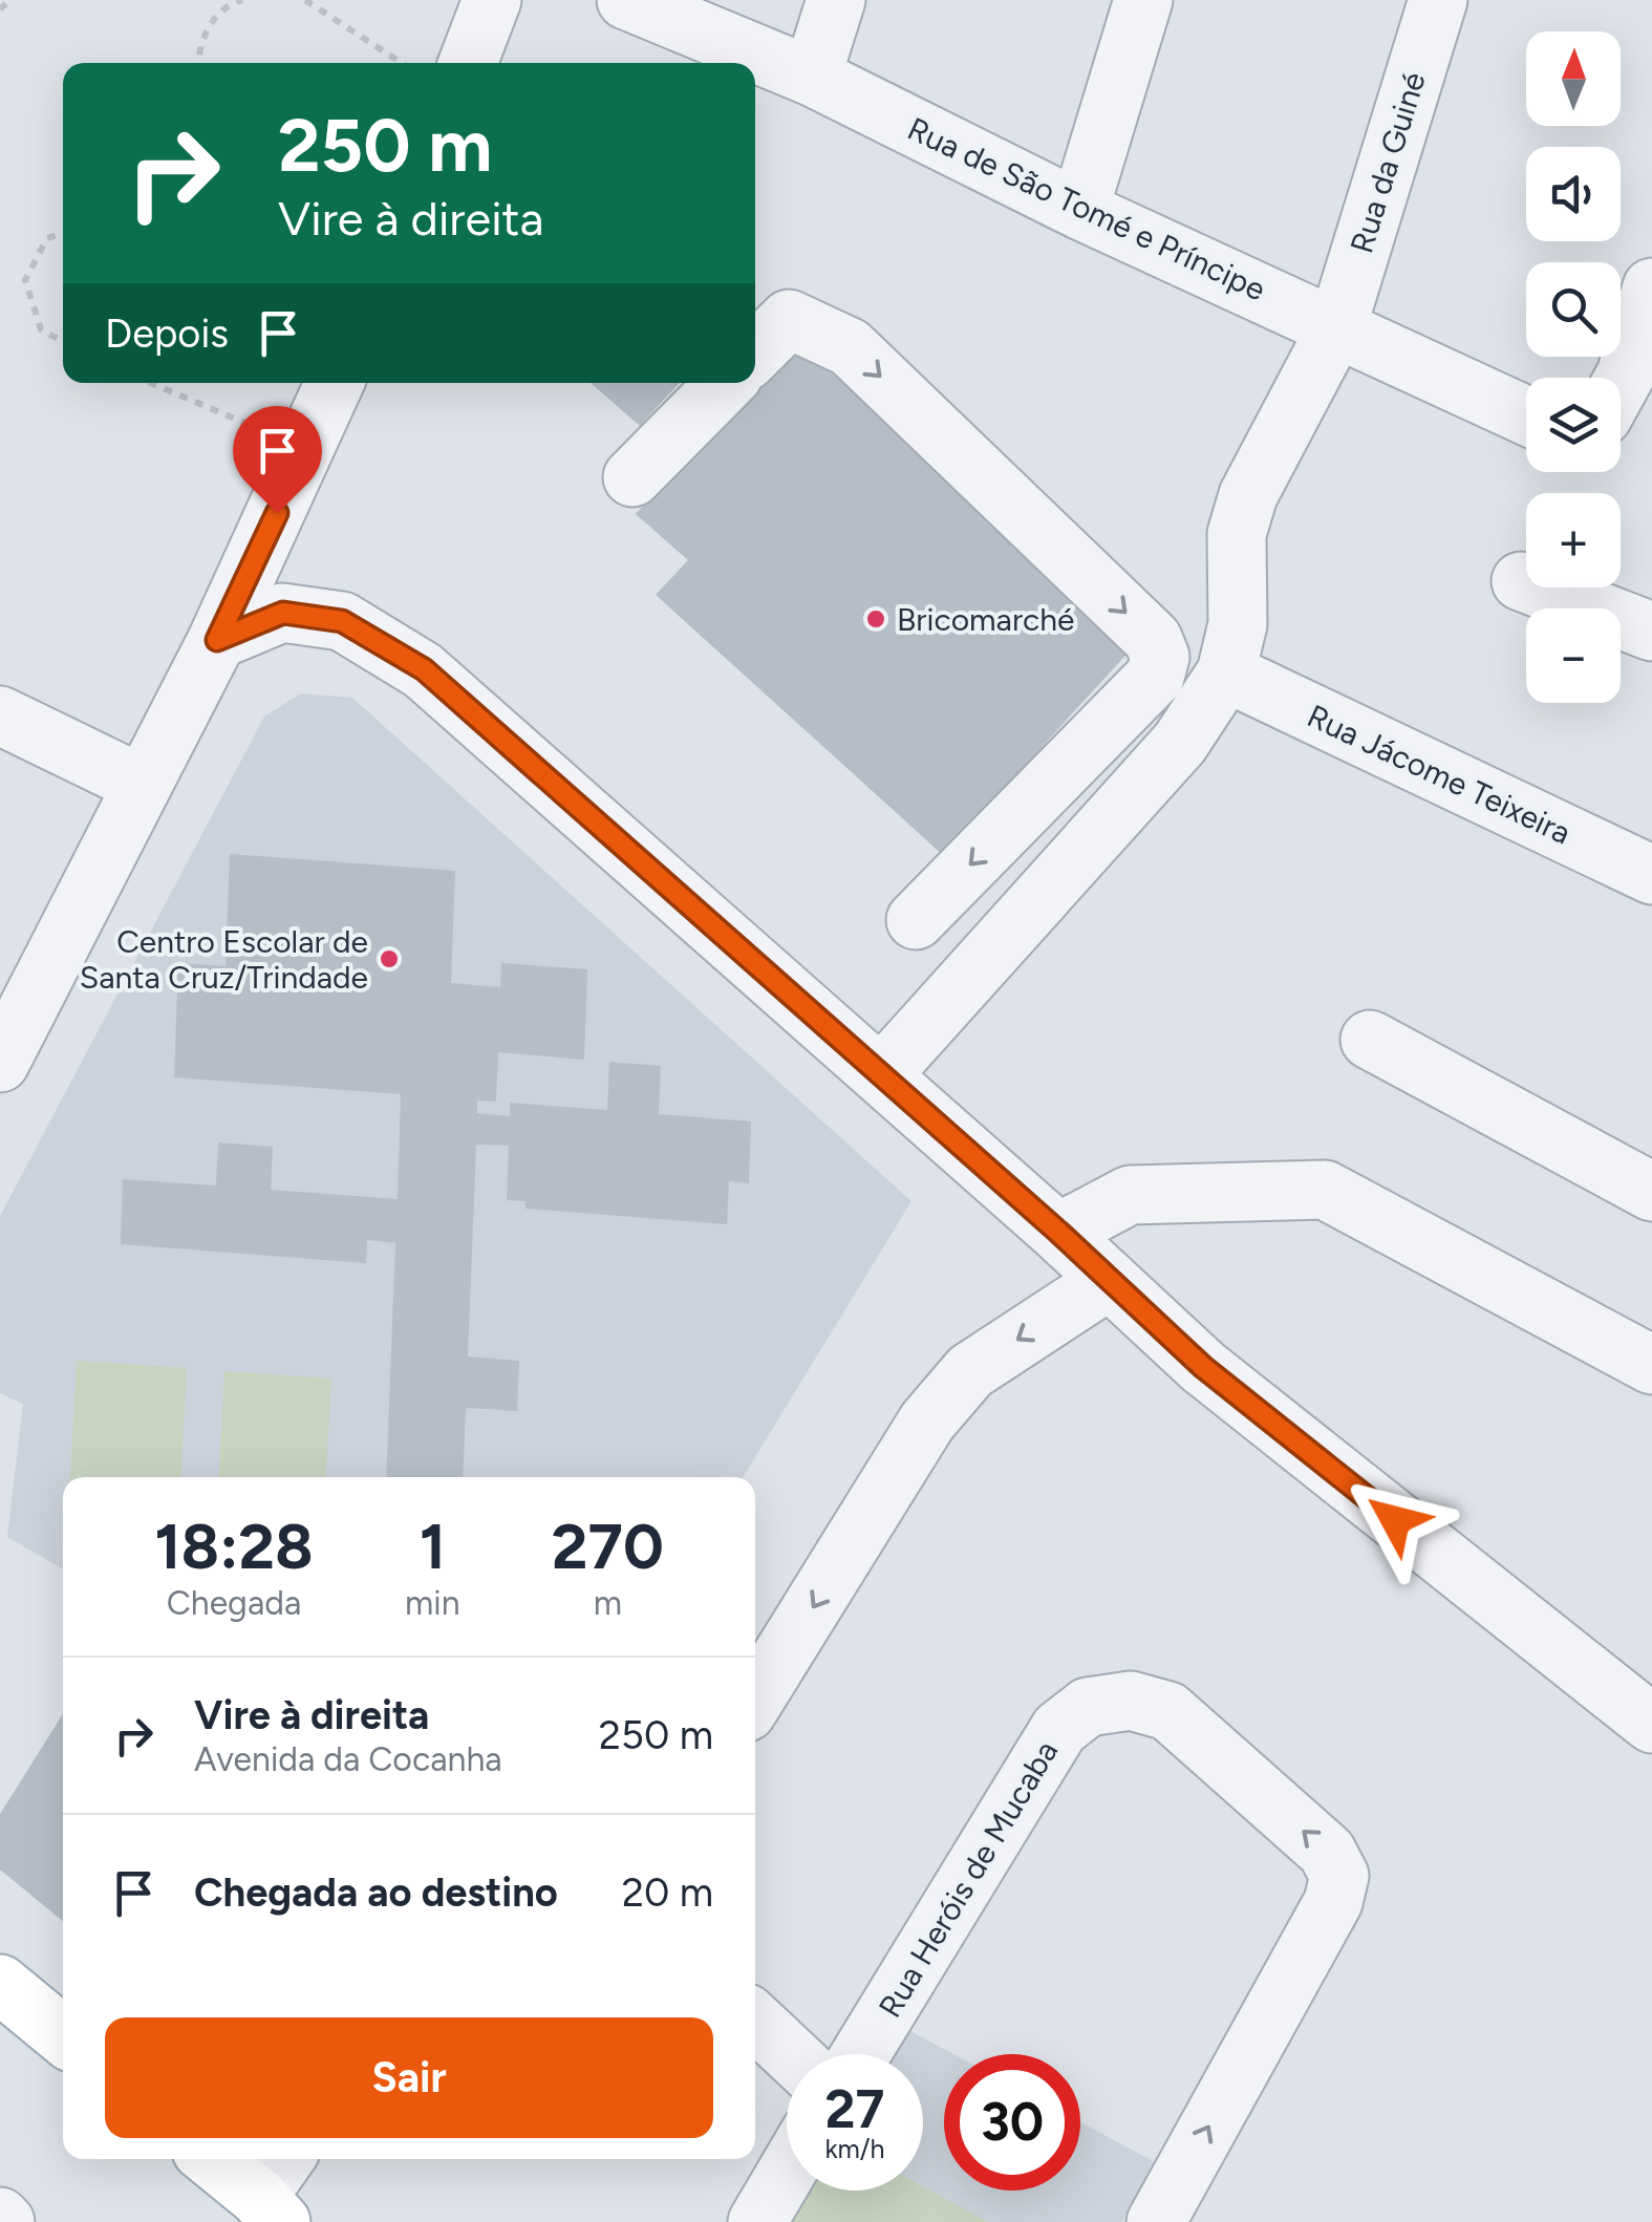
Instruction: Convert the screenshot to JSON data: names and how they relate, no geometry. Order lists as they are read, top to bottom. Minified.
{"streets":{"street":["Rua da Guiné","Rua de São Tomé e Príncipe","Rua Jácome Teixeira","Rua Heróis de Mucaba"]},"crossings":[["Rua da Guiné","Rua de São Tomé e Príncipe"],["Rua da Guiné","Rua Jácome Teixeira"]],"places":["Bricomarché","Centro Escolar de Santa Cruz/Trindade"],"north":"top","page":{"map_buttons":["+","−"],"turn":["250 m","Vire à direita"],"then":"Depois","eta":["18:28","Chegada","1","min","270","m"],"list":[{"name":"Vire à direita","note":"Avenida da Cocanha","value":"250 m"},{"name":"Chegada ao destino","value":"20 m"}],"buttons":"Sair","speed":"27 km/h","limit":"30"}}
